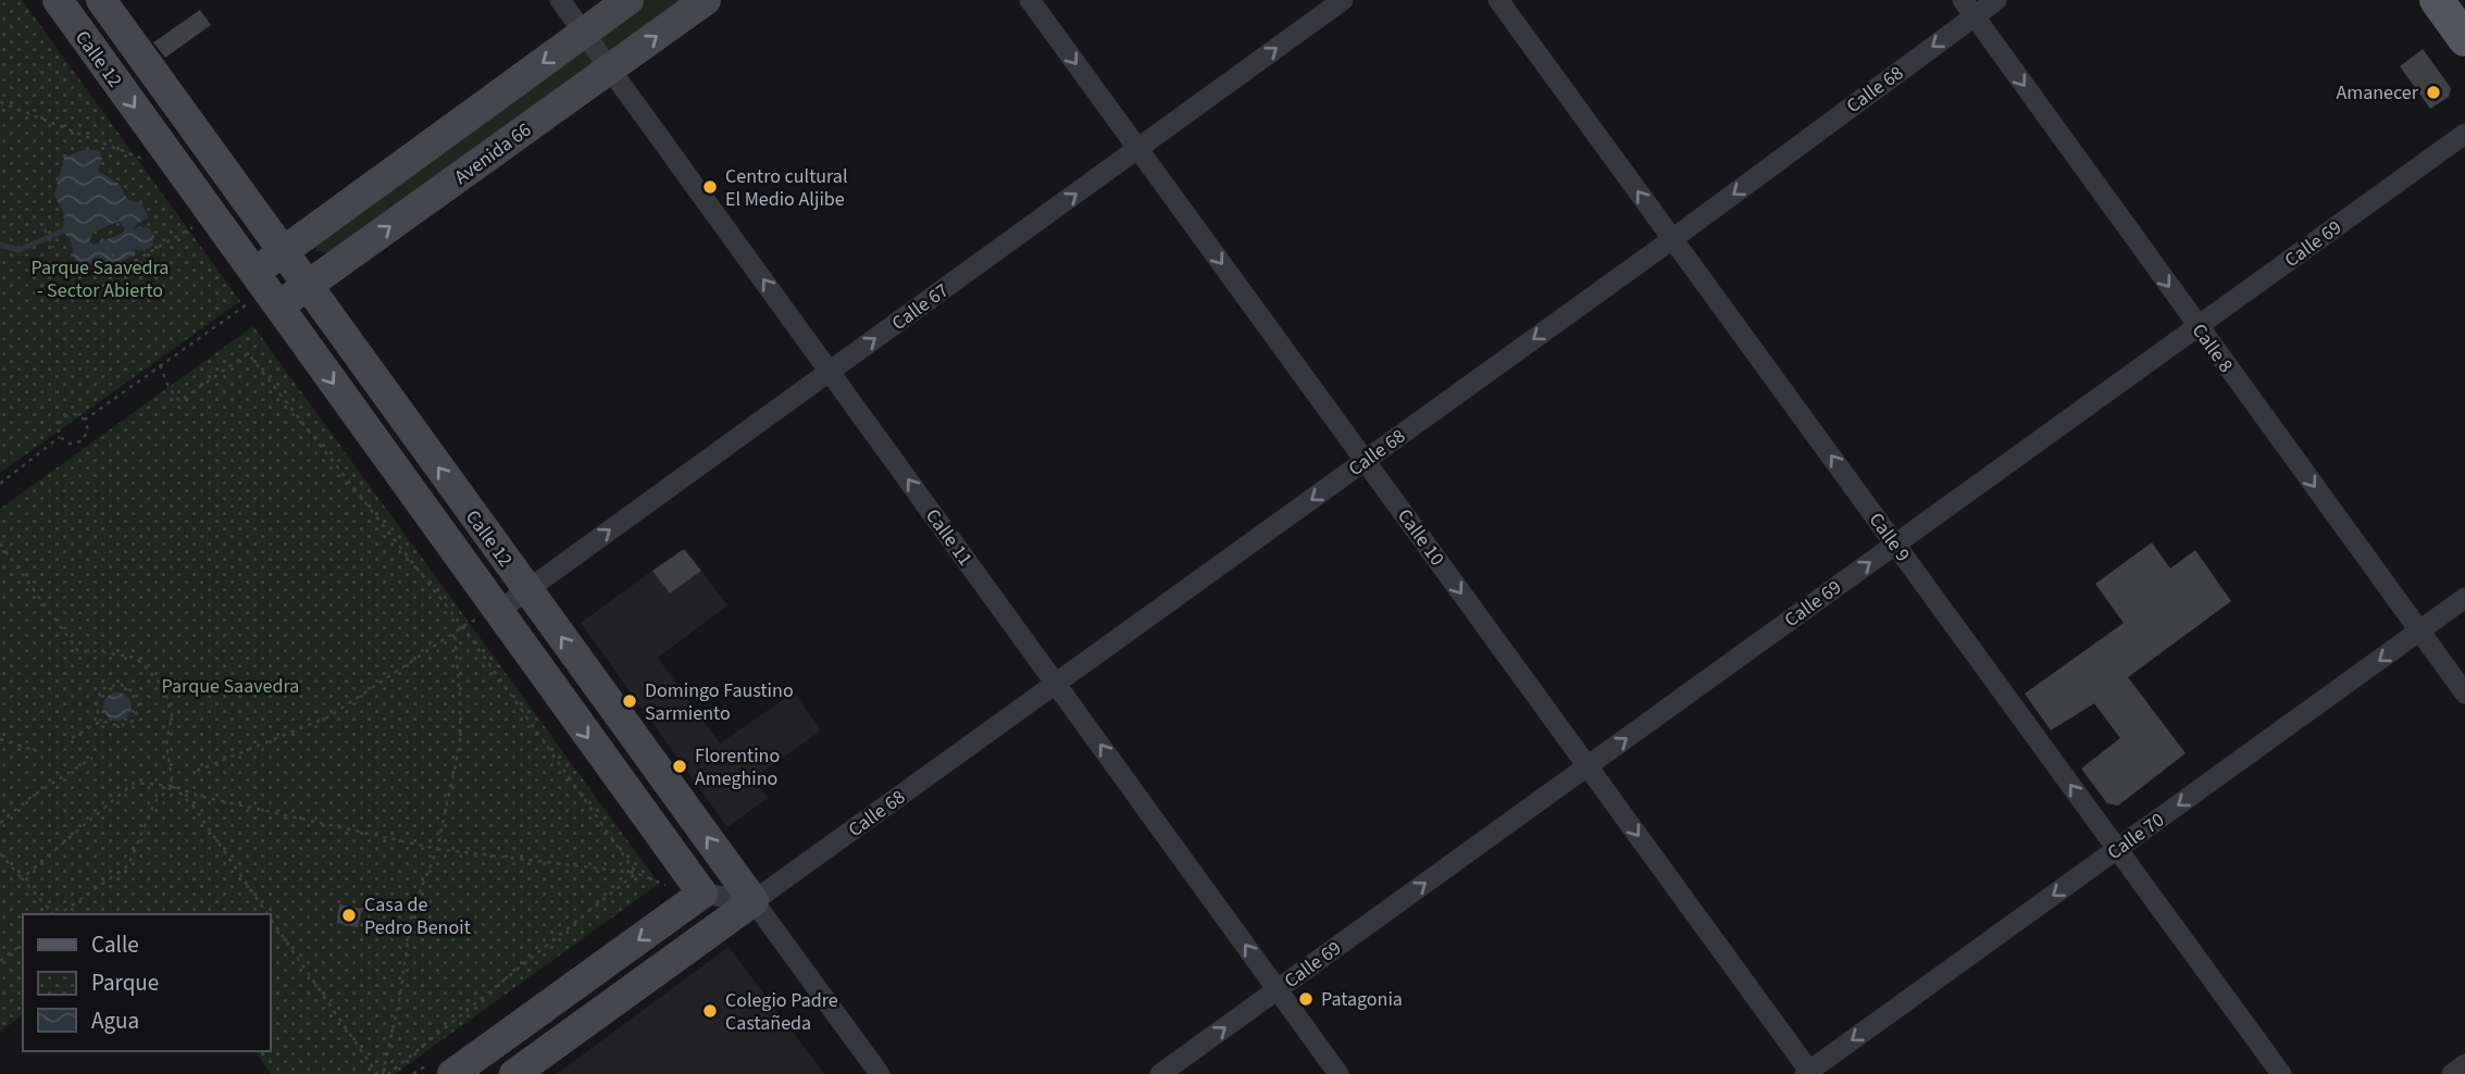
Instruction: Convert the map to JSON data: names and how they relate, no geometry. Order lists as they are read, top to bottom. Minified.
{"streets":{"main road":["Calle 12","Calle 68","Avenida 66"],"street":["Calle 69","Calle 67","Calle 8","Calle 11","Calle 10","Calle 9","Calle 70"]},"crossings":[["Calle 12","Calle 68"],["Calle 12","Avenida 66"],["Calle 12","Calle 67"],["Calle 68","Calle 8"],["Calle 68","Calle 11"],["Calle 68","Calle 10"],["Calle 68","Calle 9"],["Avenida 66","Calle 11"],["Calle 69","Calle 8"],["Calle 69","Calle 11"],["Calle 69","Calle 10"],["Calle 69","Calle 9"],["Calle 67","Calle 11"],["Calle 67","Calle 10"],["Calle 8","Calle 70"],["Calle 10","Calle 70"],["Calle 9","Calle 70"]],"one_way":["Calle 68","Calle 69","Calle 67","Calle 8","Calle 11","Calle 10","Calle 9","Calle 70"],"parks":["Parque Saavedra - Sector Abierto","Parque Saavedra"],"places":["Amanecer","Centro cultural El Medio Aljibe","Domingo Faustino Sarmiento","Florentino Ameghino","Casa de Pedro Benoit","Patagonia","Colegio Padre Castañeda"],"legend":["Calle","Parque","Agua"]}
